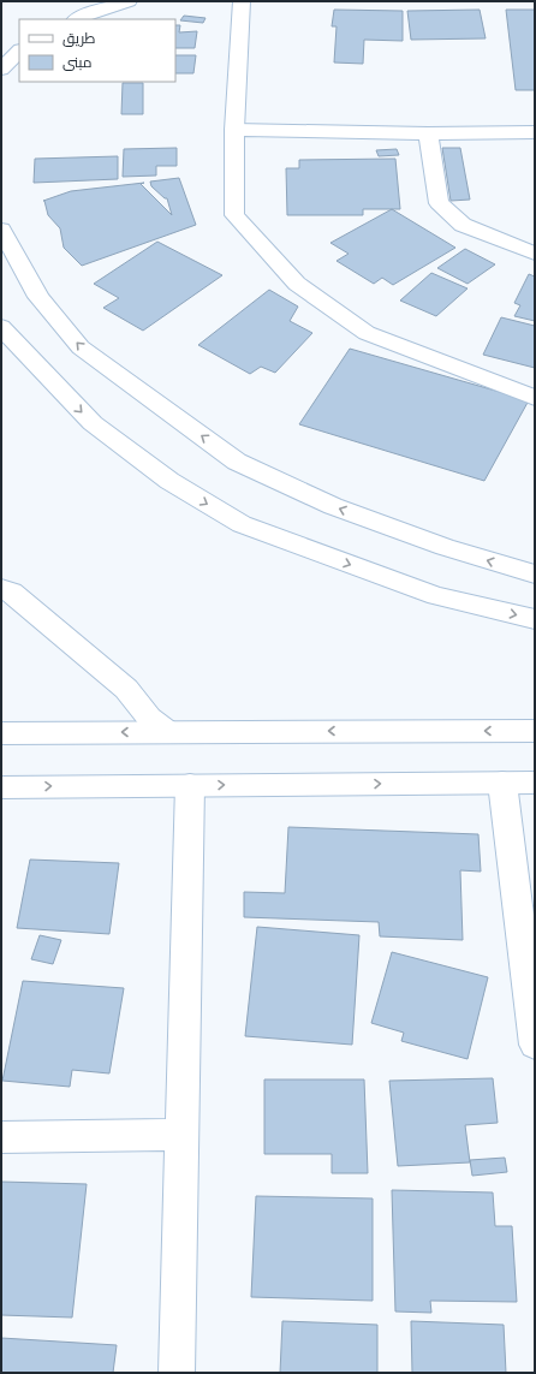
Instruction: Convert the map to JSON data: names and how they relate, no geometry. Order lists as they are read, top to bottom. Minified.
{"legend":["طريق","مبنى"]}
